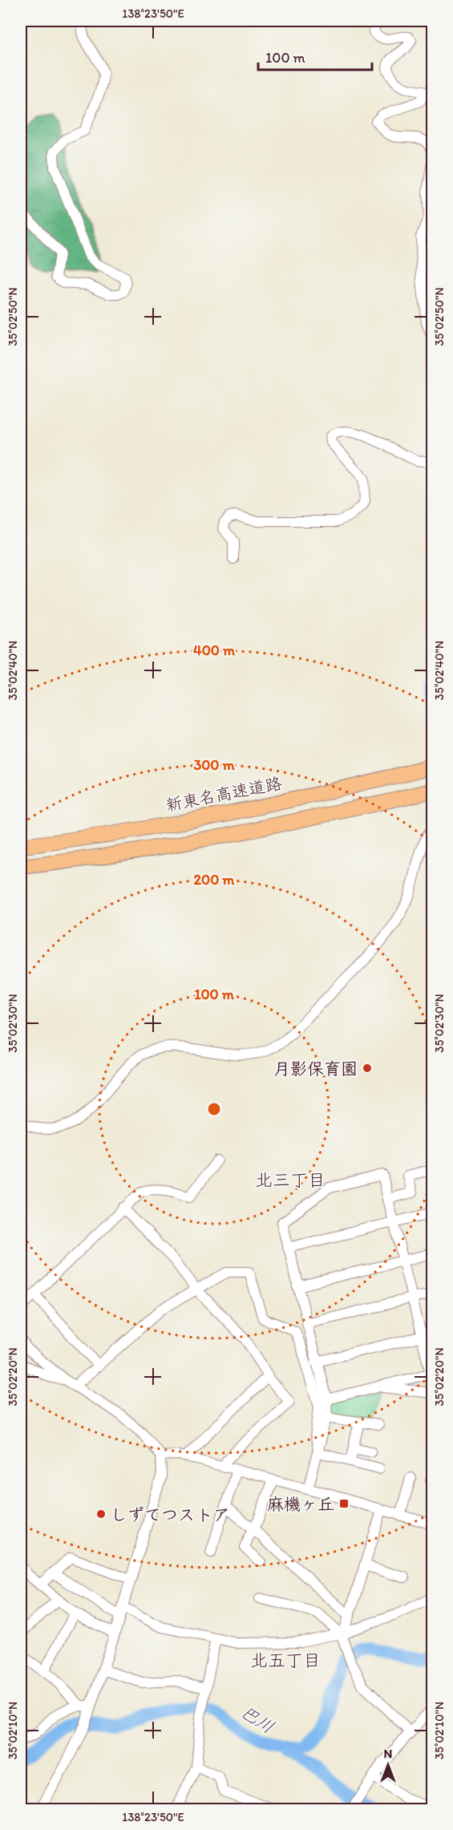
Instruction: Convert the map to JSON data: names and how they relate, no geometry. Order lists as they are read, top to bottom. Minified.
{"streets":{"highway":["新東名高速道路"]},"districts":["北三丁目","北五丁目"],"water":["巴川"],"places":{"other":["月影保育園","しずてつストア"],"transit":["麻機ヶ丘"]},"scale_bar":"100 m","north":"top","coordinates":["138°23'50\"E","35°02'50\"N","35°02'40\"N","35°02'30\"N","35°02'20\"N","35°02'10\"N"],"rings":["400 m","300 m","200 m","100 m"]}
